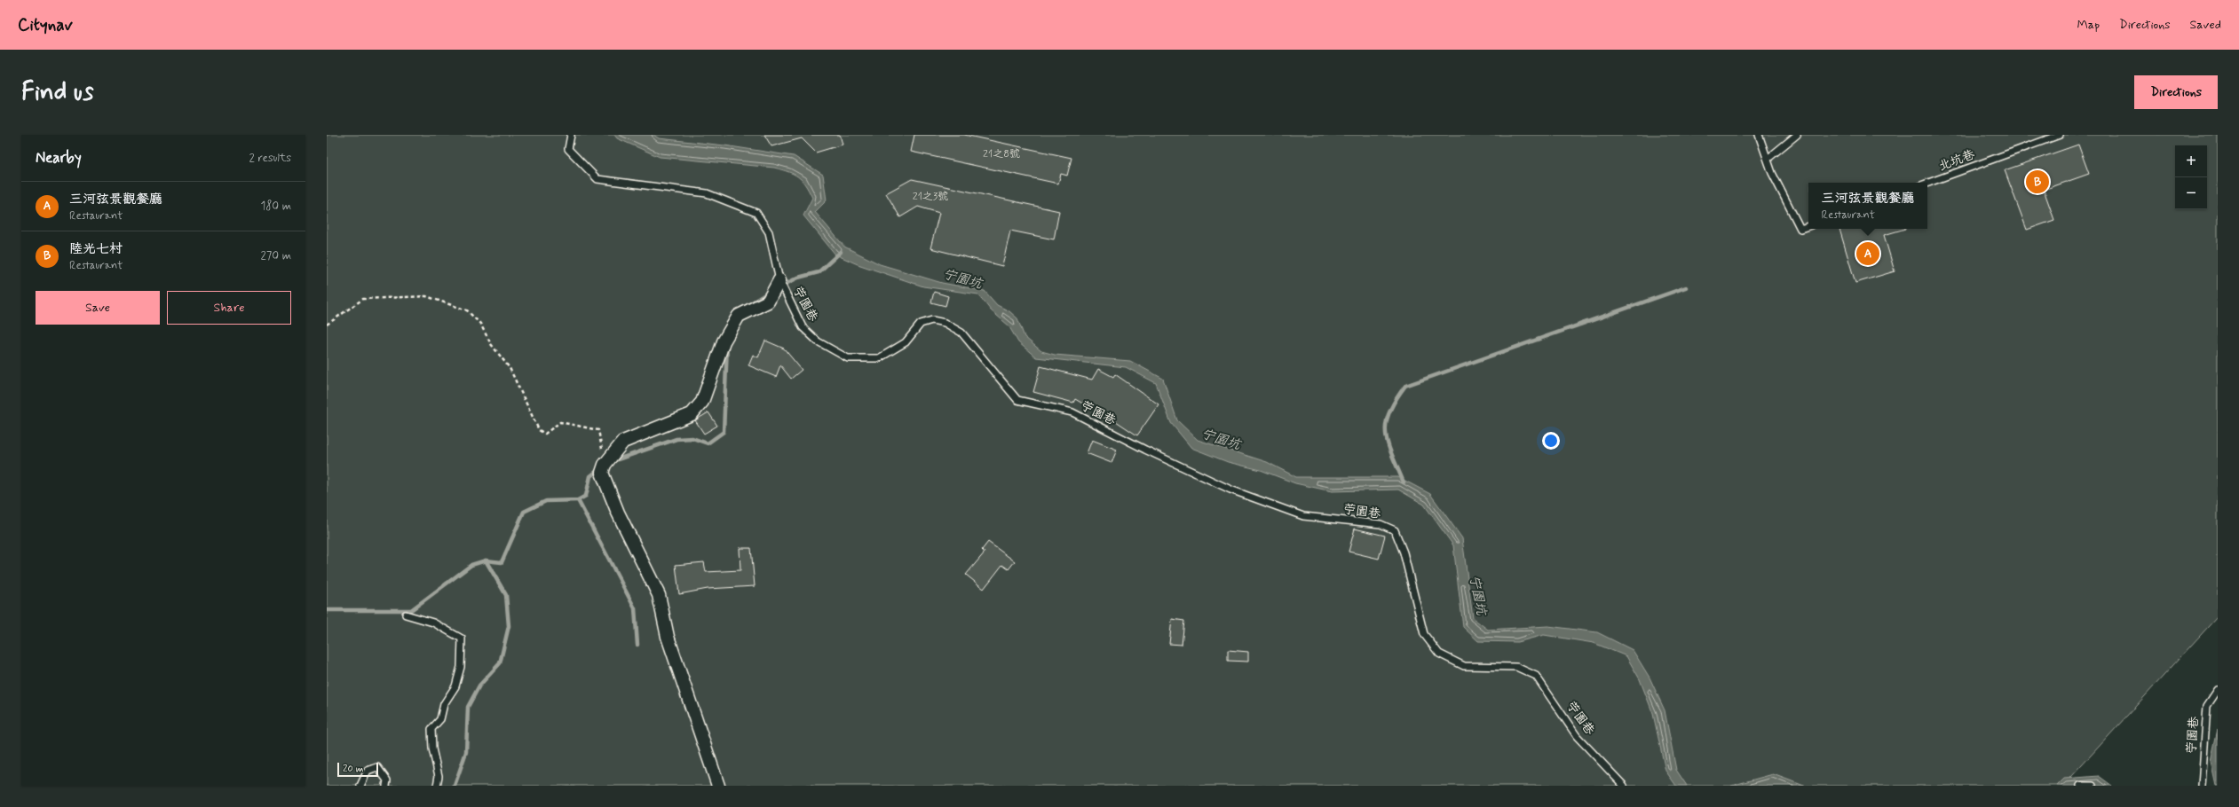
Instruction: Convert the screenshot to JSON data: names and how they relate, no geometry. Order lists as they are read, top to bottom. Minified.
{"streets":{"lane":["北坑巷","苧園巷"]},"water":["宁園坑"],"house_numbers":["21之8號","21之3號"],"scale_bar":"20 m","page":{"header":"Citynav","nav":["Map","Directions","Saved"],"buttons":["Directions",["Save","Share"]],"title":"Find us","heading":["Nearby","2 results"],"map_buttons":["+","−"],"pins":["B","A"],"list":[{"mark":"A","name":"三河弦景觀餐廳","note":"Restaurant","value":"180 m"},{"mark":"B","name":"陸光七村","note":"Restaurant","value":"270 m"}],"popup":["三河弦景觀餐廳","Restaurant"],"scale":"20 m"}}
